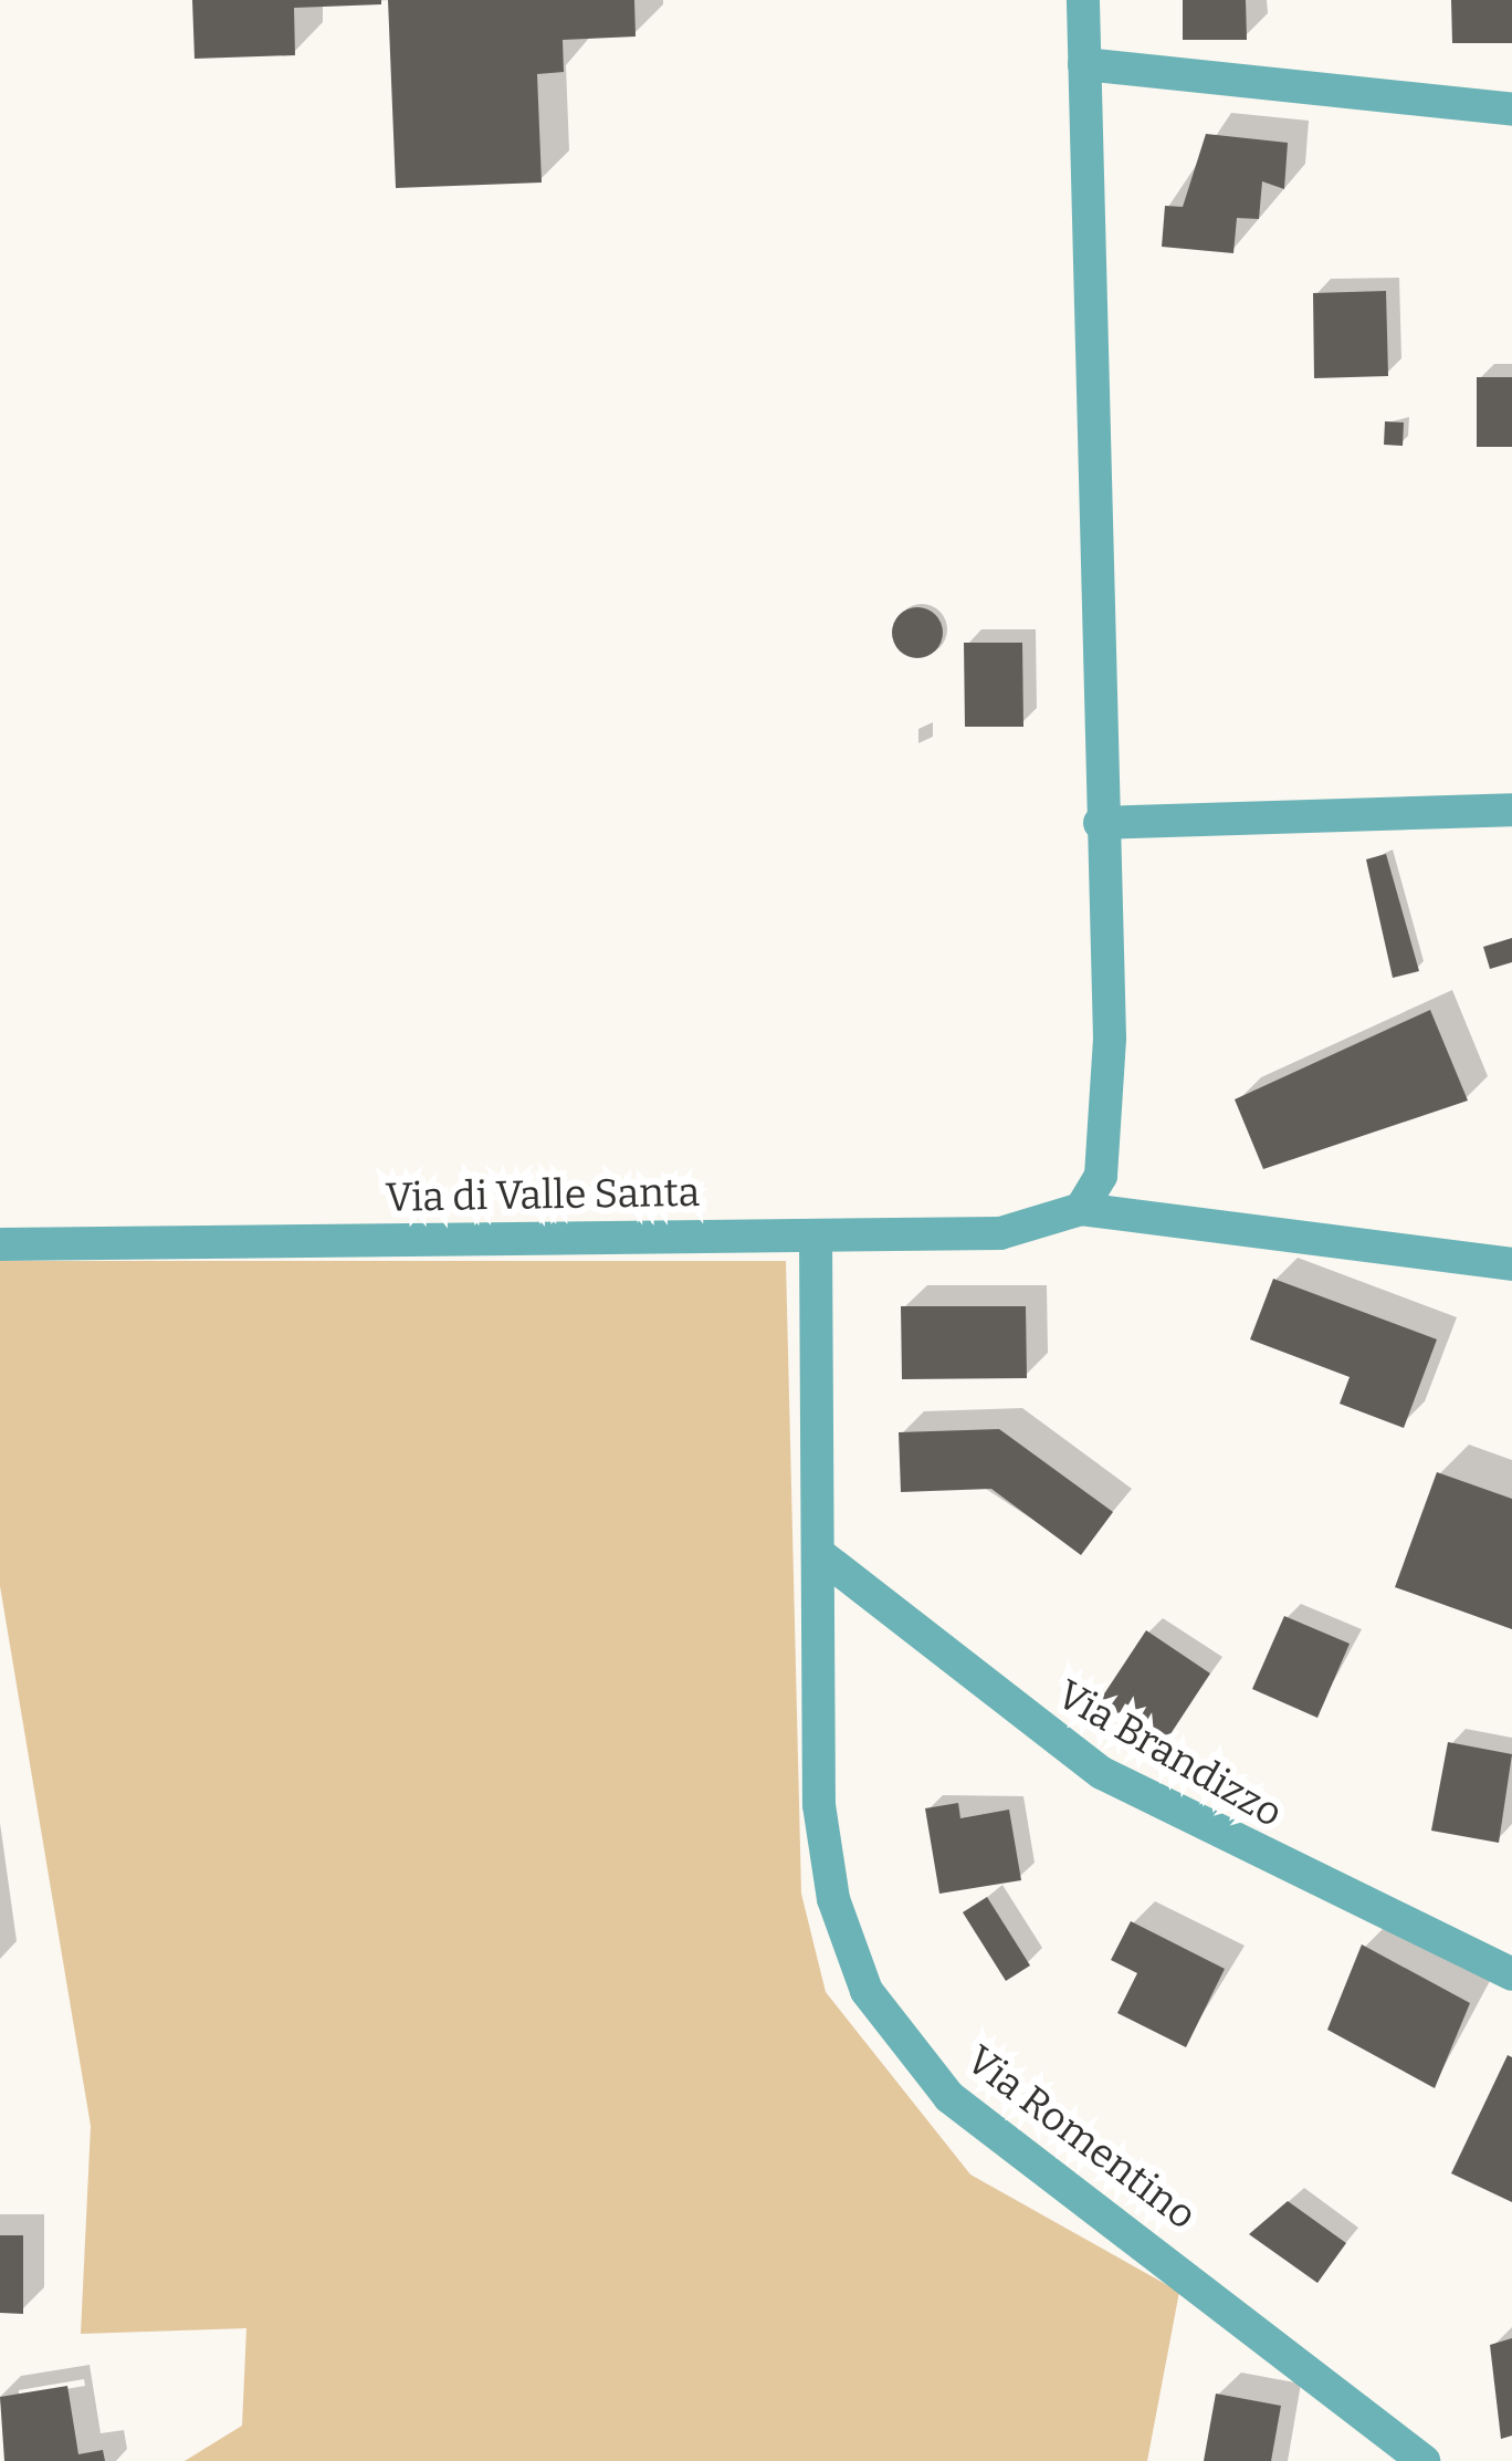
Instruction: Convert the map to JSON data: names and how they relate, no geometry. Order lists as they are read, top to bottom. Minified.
{"streets":{"street":["Via di Valle Santa","Via Brandizzo","Via Romentino"]},"crossings":[["Via di Valle Santa","Via Romentino"],["Via Brandizzo","Via Romentino"]]}
